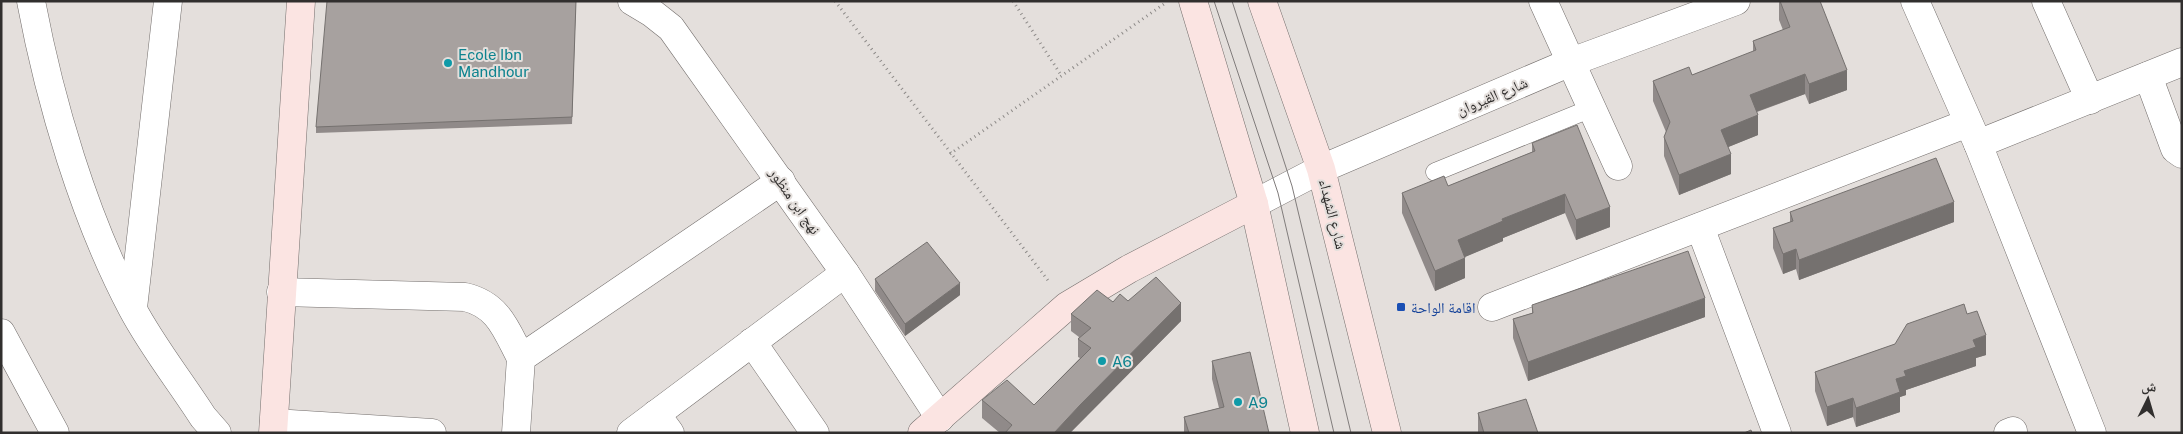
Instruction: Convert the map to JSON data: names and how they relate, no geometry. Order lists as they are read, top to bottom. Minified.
{"streets":{"main road":["شارع الشهداء"],"street":["شارع القيروان","نهج ابن منظور"]},"crossings":[["شارع القيروان","شارع الشهداء"]],"places":{"other":["Ecole Ibn Mandhour","A6","A9"],"transit":["اقامة الواحة"]},"north":"top"}
